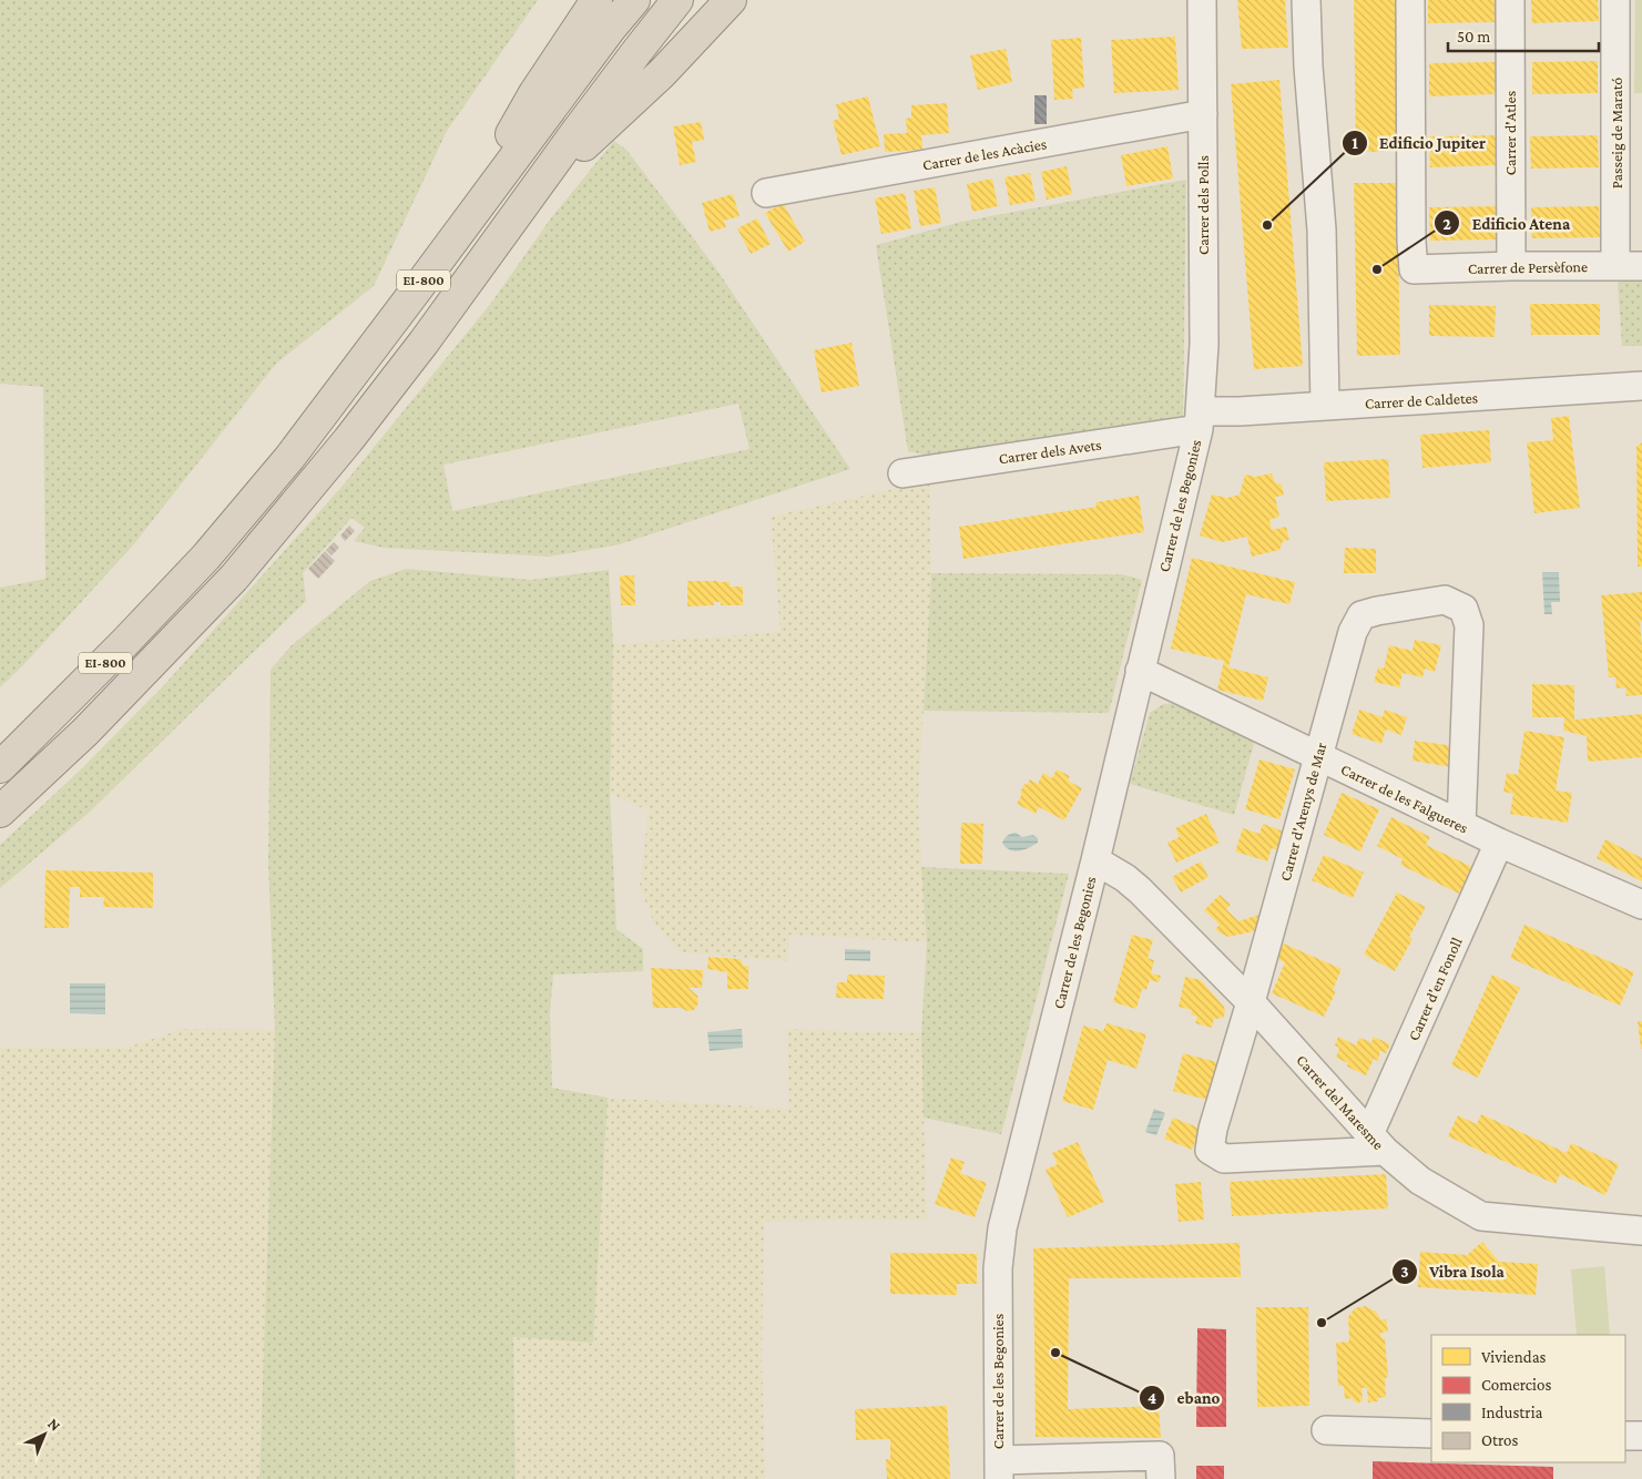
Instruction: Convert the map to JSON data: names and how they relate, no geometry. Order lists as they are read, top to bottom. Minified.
{"streets":{"highway":["EI-800"],"street":["Carrer d'Atles","Passeig de Marató","Carrer de les Acàcies","Carrer dels Polls","Carrer de Persèfone","Carrer de Caldetes","Carrer dels Avets","Carrer de les Begonies","Carrer de les Falgueres","Carrer d'Arenys de Mar","Carrer d'en Fonoll","Carrer del Maresme"]},"crossings":[["Carrer d'Atles","Carrer de Persèfone"],["Passeig de Marató","Carrer de Persèfone"],["Carrer de les Acàcies","Carrer dels Polls"],["Carrer dels Polls","Carrer de Caldetes"],["Carrer dels Polls","Carrer dels Avets"],["Carrer dels Polls","Carrer de les Begonies"],["Carrer de Caldetes","Carrer dels Avets"],["Carrer de Caldetes","Carrer de les Begonies"],["Carrer dels Avets","Carrer de les Begonies"],["Carrer de les Begonies","Carrer de les Falgueres"],["Carrer de les Begonies","Carrer del Maresme"],["Carrer de les Falgueres","Carrer d'Arenys de Mar"],["Carrer de les Falgueres","Carrer d'en Fonoll"],["Carrer d'Arenys de Mar","Carrer d'en Fonoll"],["Carrer d'Arenys de Mar","Carrer del Maresme"],["Carrer d'en Fonoll","Carrer del Maresme"]],"places":["Edificio Jupiter","Edificio Atena","Vibra Isola","ebano"],"legend":["Viviendas","Comercios","Industria","Otros"],"scale_bar":"50 m","north":"top right"}
